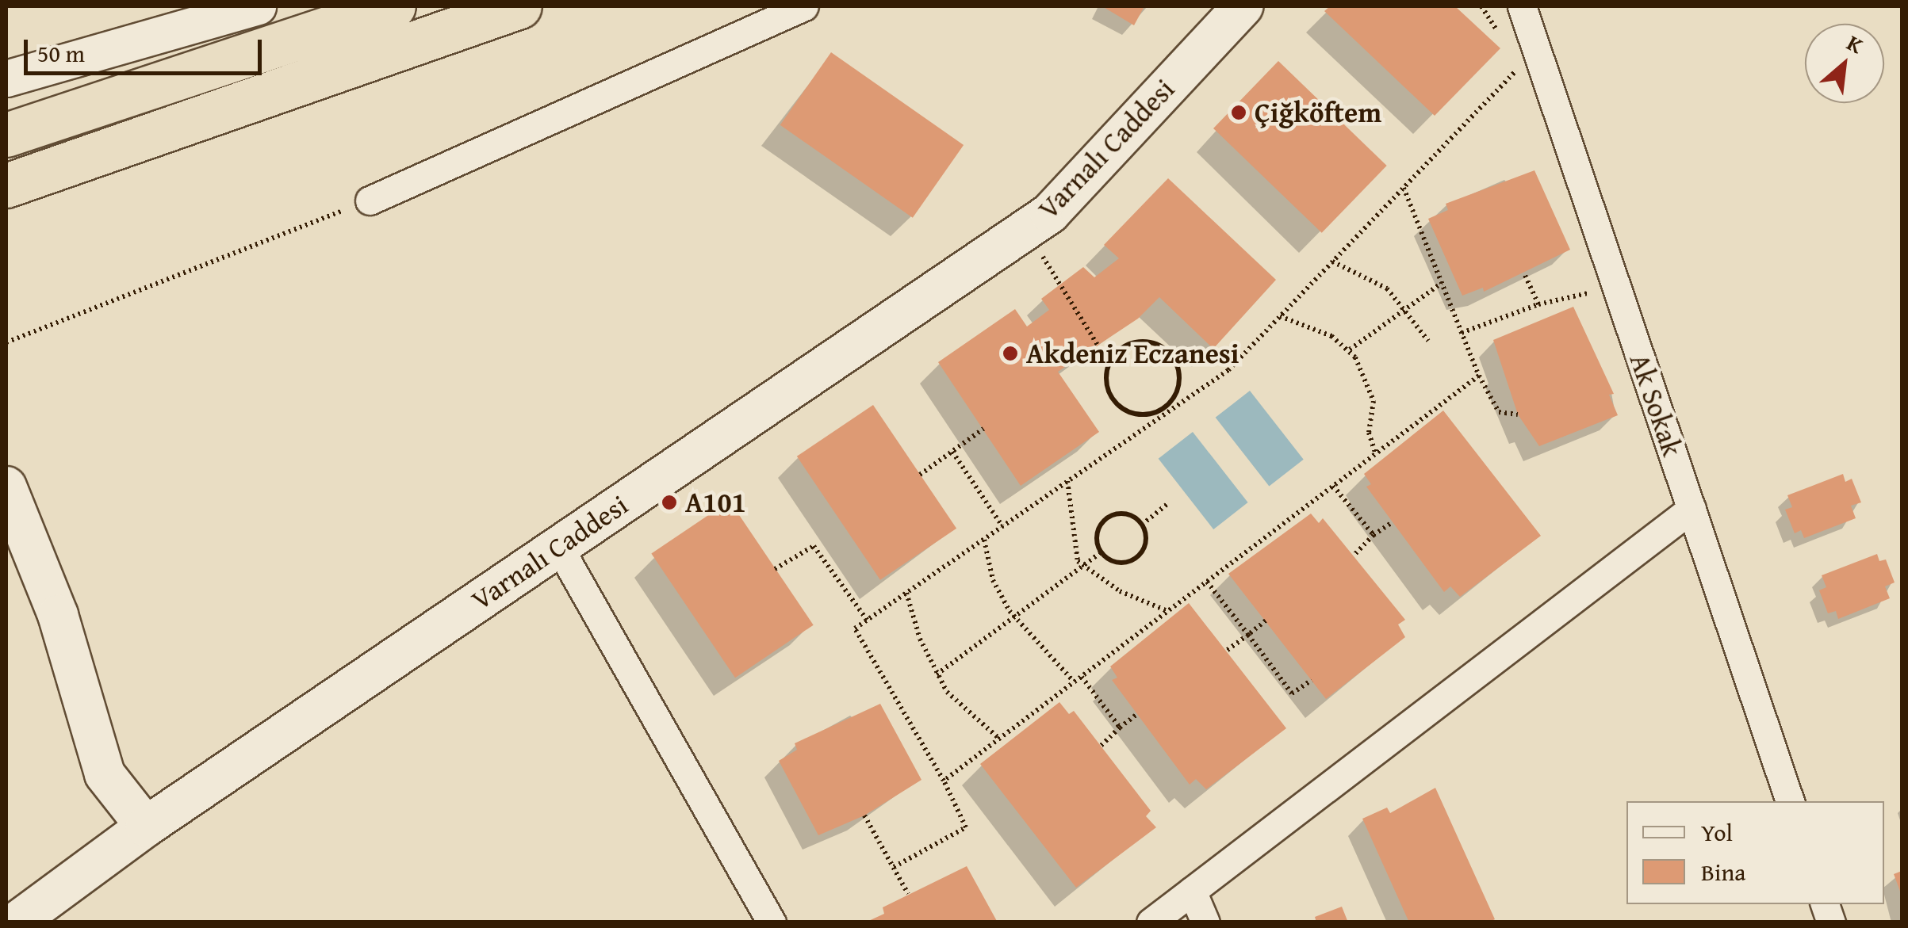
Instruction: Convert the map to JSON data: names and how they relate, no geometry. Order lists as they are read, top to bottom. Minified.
{"streets":{"main road":["Varnalı Caddesi"],"street":["Ak Sokak"]},"places":["Çiğköftem","Akdeniz Eczanesi","A101"],"legend":["Yol","Bina"],"scale_bar":"50 m","north":"top right"}
